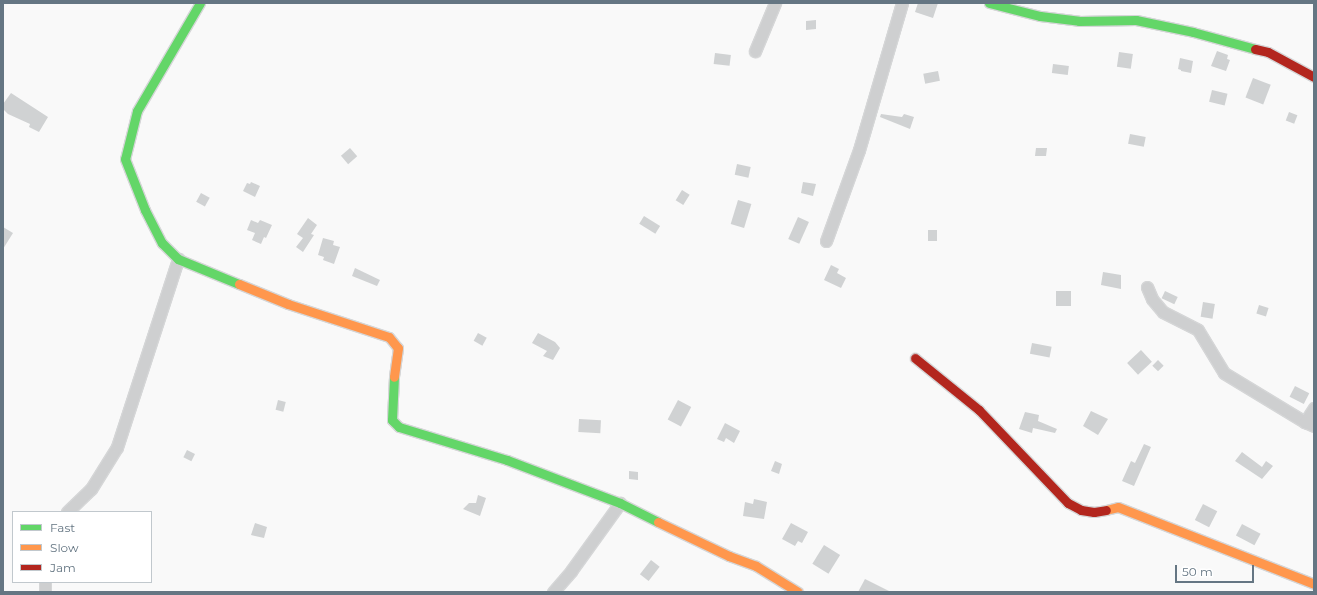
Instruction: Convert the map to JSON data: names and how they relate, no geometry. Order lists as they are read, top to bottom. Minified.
{"legend":["Fast","Slow","Jam"],"scale_bar":"50 m"}
